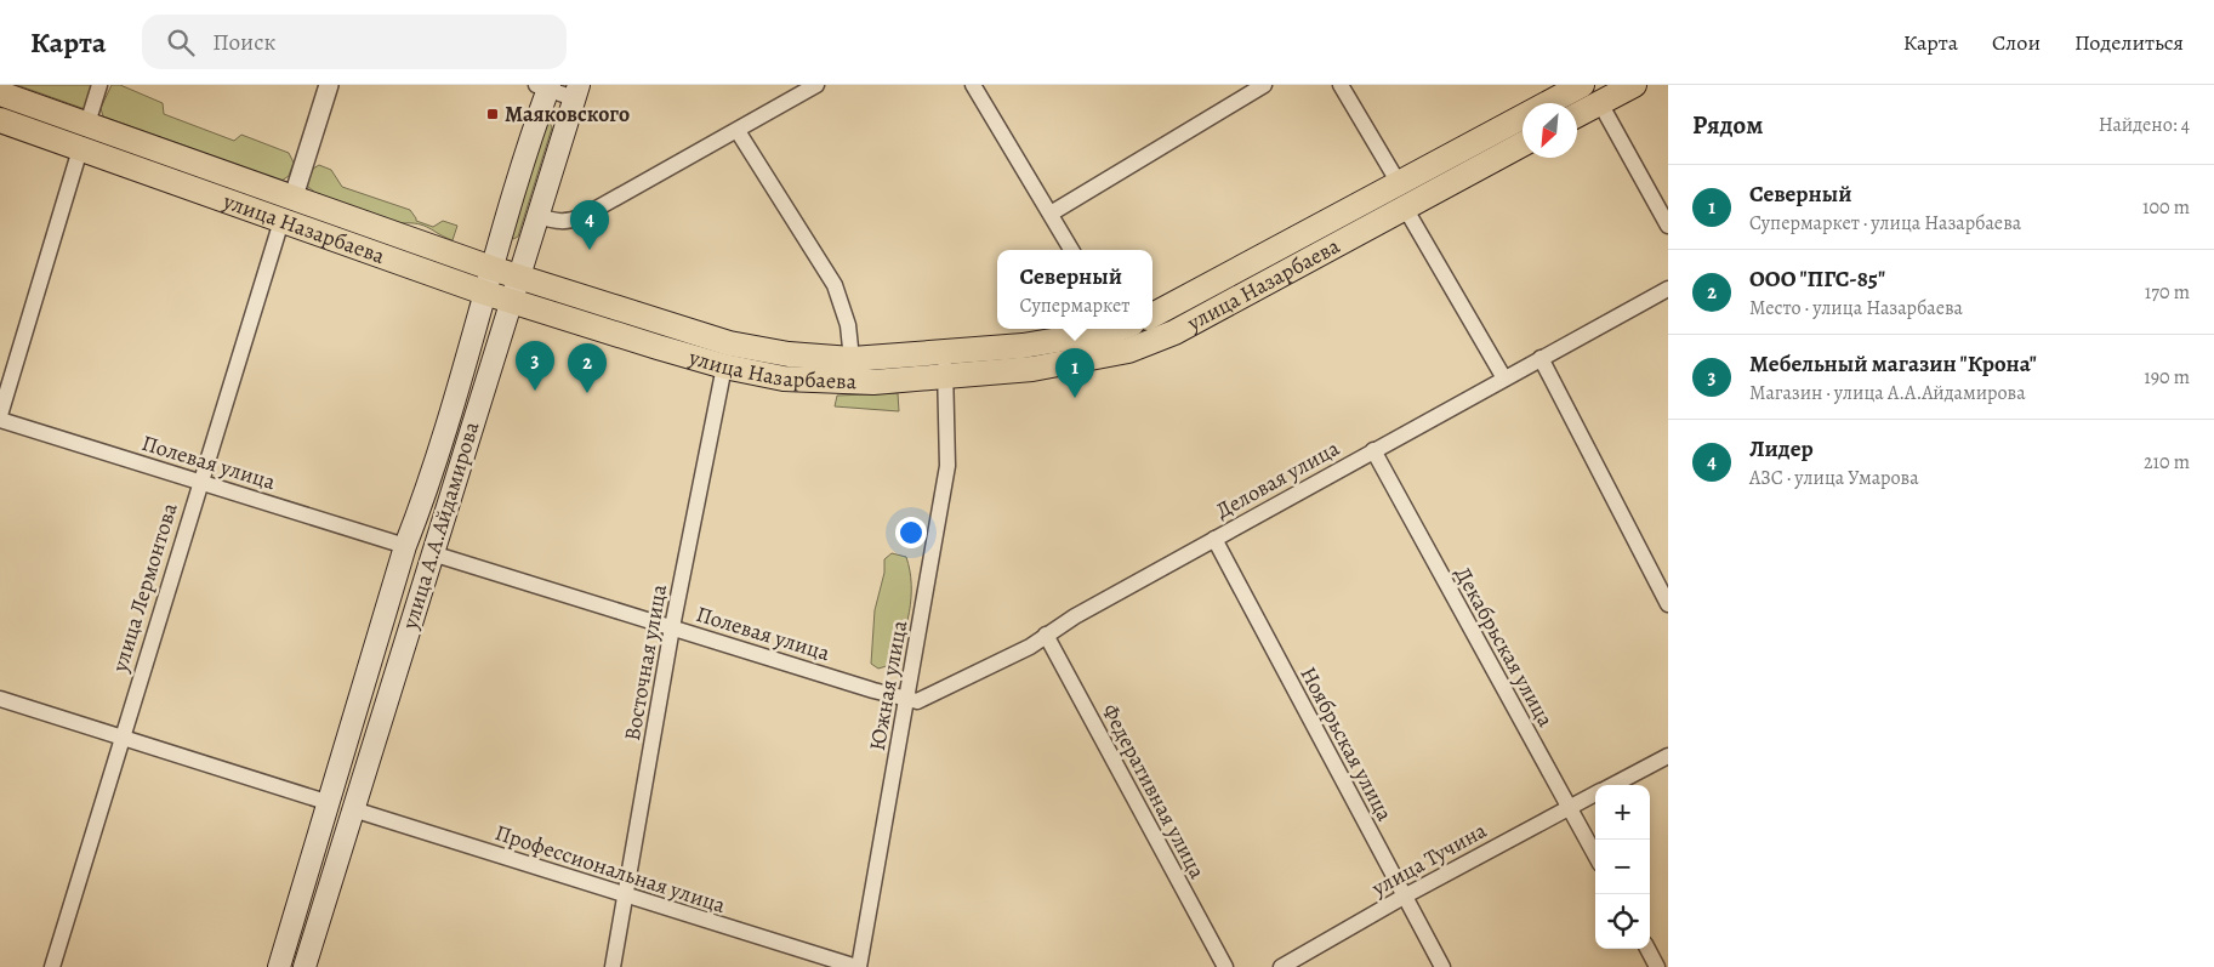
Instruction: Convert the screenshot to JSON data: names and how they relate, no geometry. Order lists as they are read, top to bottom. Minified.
{"streets":{"main road":["улица Назарбаева","улица А.А.Айдамирова"],"street":["Полевая улица","Деловая улица","улица Лермонтова","Декабрьская улица","Восточная улица","Южная улица","Ноябрьская улица","Федеративная улица","улица Тучина","Профессиональная улица"]},"crossings":[["улица Назарбаева","улица А.А.Айдамирова"],["улица Назарбаева","улица Лермонтова"],["улица Назарбаева","Восточная улица"],["улица Назарбаева","Южная улица"],["Полевая улица","Деловая улица"],["Полевая улица","улица А.А.Айдамирова"],["Полевая улица","улица Лермонтова"],["Полевая улица","Восточная улица"],["Полевая улица","Южная улица"],["Деловая улица","Декабрьская улица"],["Деловая улица","Южная улица"],["Деловая улица","Ноябрьская улица"],["Деловая улица","Федеративная улица"],["улица А.А.Айдамирова","Профессиональная улица"],["Декабрьская улица","улица Тучина"],["Восточная улица","Профессиональная улица"],["Южная улица","Профессиональная улица"],["Ноябрьская улица","улица Тучина"]],"places":{"transit":["Маяковского"]},"north":"bottom left","page":{"header":"Карта","search":"Поиск","nav":["Карта","Слои","Поделиться"],"heading":["Рядом","Найдено: 4"],"list":[{"mark":"1","name":"Северный","note":"Супермаркет · улица Назарбаева","value":"100 m"},{"mark":"2","name":"ООО \"ПГС-85\"","note":"Место · улица Назарбаева","value":"170 m"},{"mark":"3","name":"Мебельный магазин \"Крона\"","note":"Магазин · улица А.А.Айдамирова","value":"190 m"},{"mark":"4","name":"Лидер","note":"АЗС · улица Умарова","value":"210 m"}],"pins":["4","3","2","1"],"popup":["Северный","Супермаркет"],"map_buttons":["+","−"]}}
